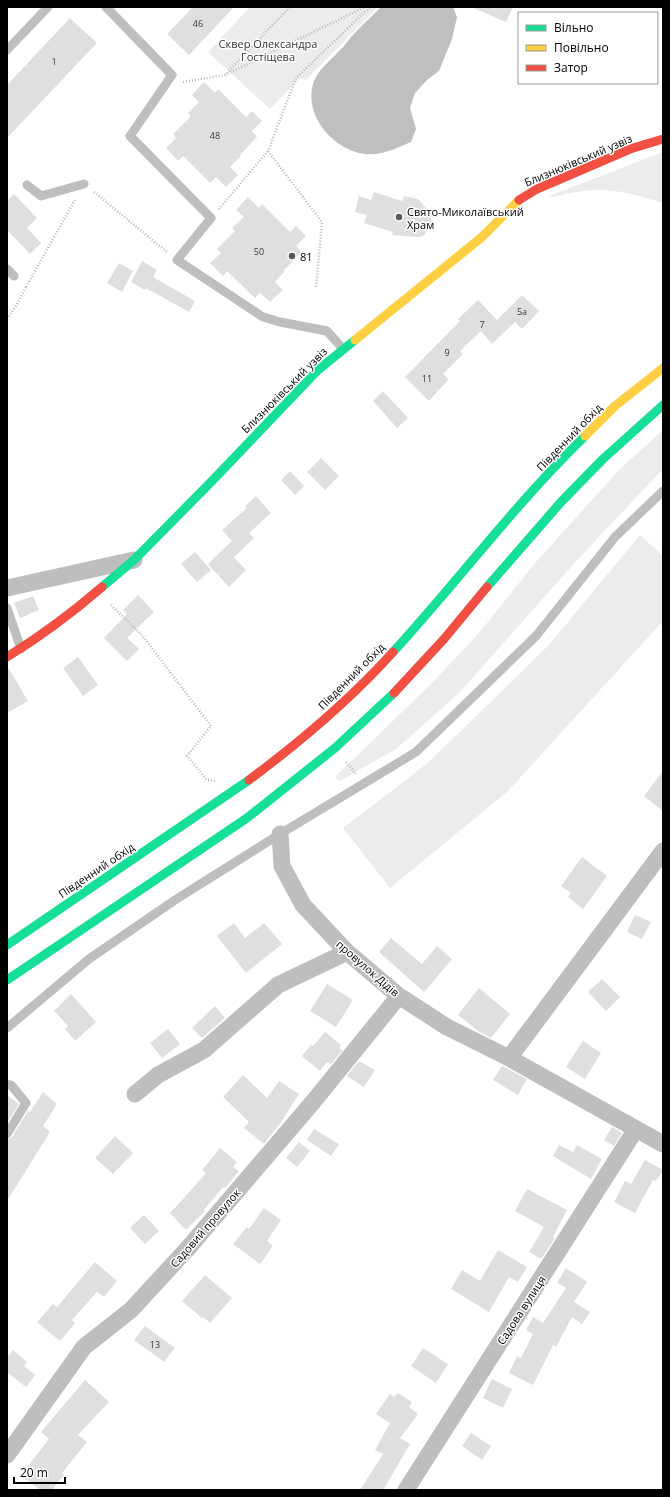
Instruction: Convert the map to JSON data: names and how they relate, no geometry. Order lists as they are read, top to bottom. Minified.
{"streets":{"main road":["Близнюківський узвіз","Південний обхід"],"street":["провулок Дідів","Садовий провулок","Садова вулиця"]},"crossings":[["провулок Дідів","Садовий провулок"],["провулок Дідів","Садова вулиця"]],"parks":["Сквер Олександра Гостіщева"],"places":["Свято-Миколаївський Храм","81"],"house_numbers":["46","1","48","50","5а","7","9","11","13"],"legend":["Вільно","Повільно","Затор"],"scale_bar":"20 m"}
